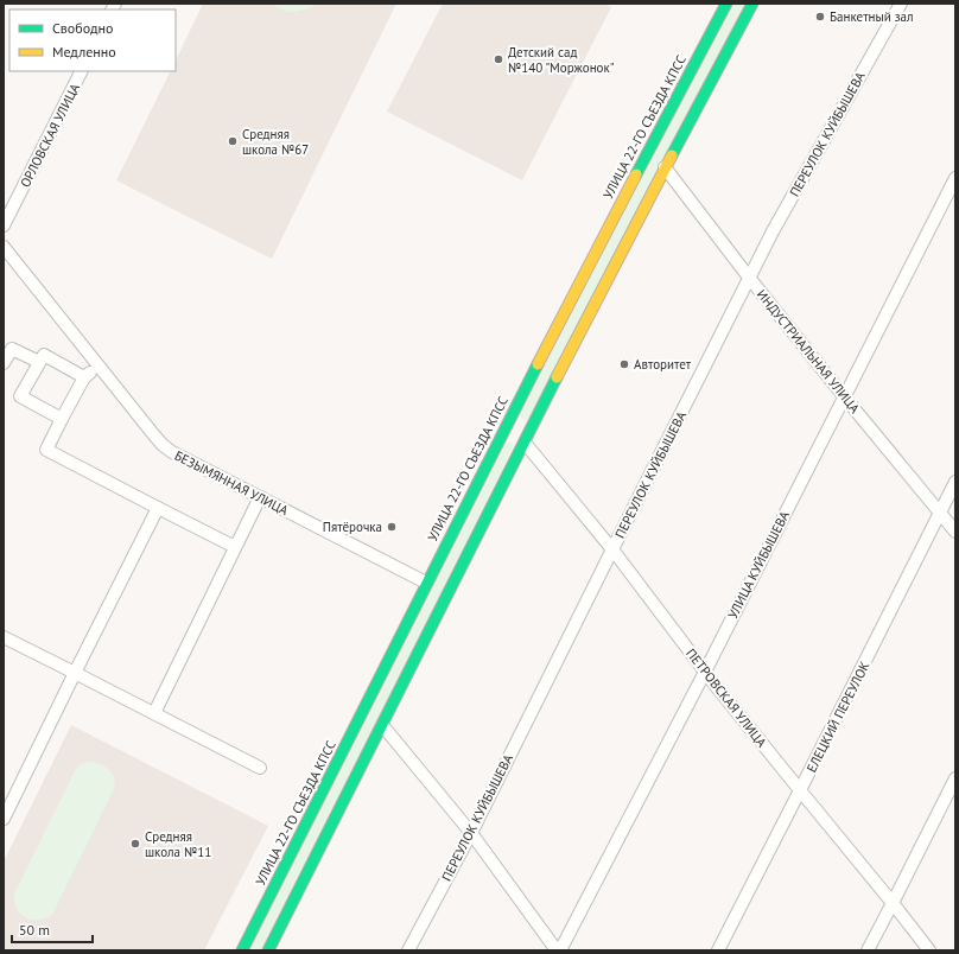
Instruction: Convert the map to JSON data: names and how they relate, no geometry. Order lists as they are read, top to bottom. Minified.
{"streets":{"main road":["УЛИЦА 22-ГО СЪЕЗДА КПСС"],"street":["ПЕРЕУЛОК КУЙБЫШЕВА","ОРЛОВСКАЯ УЛИЦА","ИНДУСТРИАЛЬНАЯ УЛИЦА","БЕЗЫМЯННАЯ УЛИЦА","УЛИЦА КУЙБЫШЕВА","ПЕТРОВСКАЯ УЛИЦА","ЕЛЕЦКИЙ ПЕРЕУЛОК"]},"crossings":[["УЛИЦА 22-ГО СЪЕЗДА КПСС","БЕЗЫМЯННАЯ УЛИЦА"],["ПЕРЕУЛОК КУЙБЫШЕВА","ИНДУСТРИАЛЬНАЯ УЛИЦА"],["ПЕРЕУЛОК КУЙБЫШЕВА","ПЕТРОВСКАЯ УЛИЦА"],["ИНДУСТРИАЛЬНАЯ УЛИЦА","УЛИЦА КУЙБЫШЕВА"],["ИНДУСТРИАЛЬНАЯ УЛИЦА","ЕЛЕЦКИЙ ПЕРЕУЛОК"],["УЛИЦА КУЙБЫШЕВА","ПЕТРОВСКАЯ УЛИЦА"],["ПЕТРОВСКАЯ УЛИЦА","ЕЛЕЦКИЙ ПЕРЕУЛОК"]],"places":["Банкетный зал","Детский сад №140 \"Моржонок\"","Средняя школа №67","Авторитет","Пятёрочка","Средняя школа №11"],"legend":["Свободно","Медленно"],"scale_bar":"50 m"}
